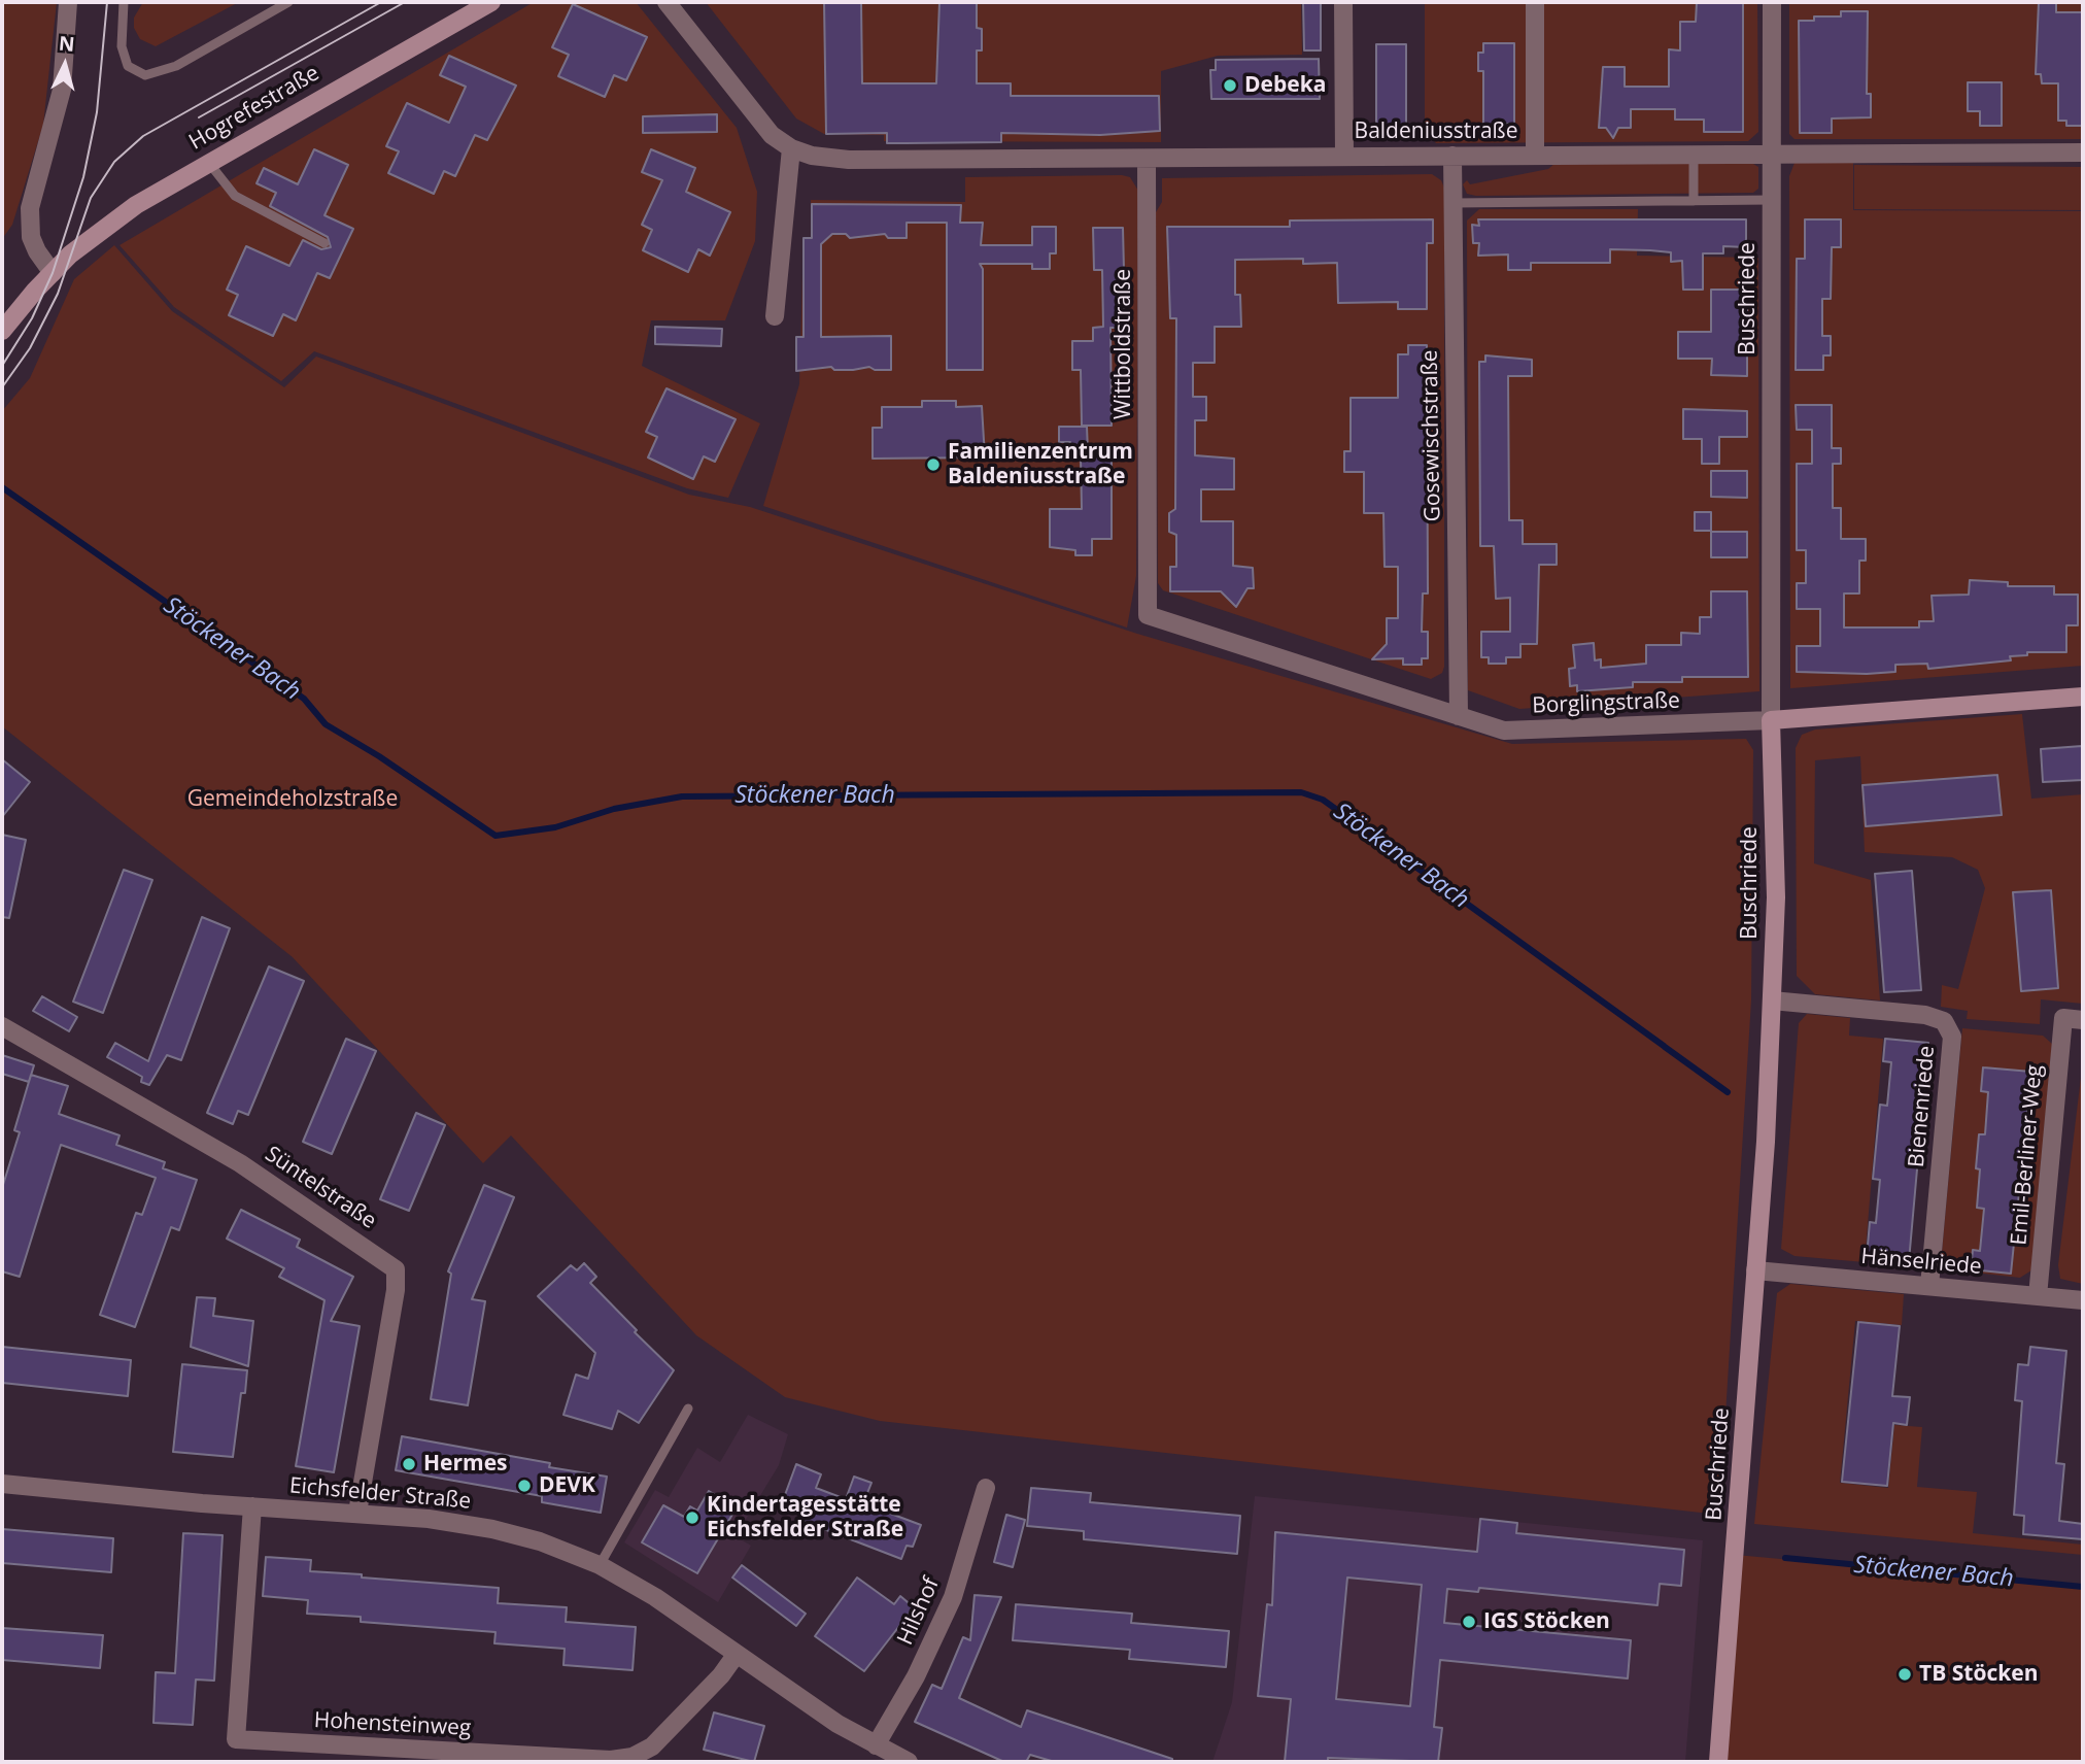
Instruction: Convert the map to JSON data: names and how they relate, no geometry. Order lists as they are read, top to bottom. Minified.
{"streets":{"street":["Hogrefestraße","Baldeniusstraße","Buschriede","Wittboldstraße","Gosewischstraße","Borglingstraße","Bienenriede","Emil-Berliner-Weg","Süntelstraße","Hänselriede","Eichsfelder Straße","Hilshof","Hohensteinweg"]},"crossings":[["Baldeniusstraße","Buschriede"],["Baldeniusstraße","Wittboldstraße"],["Baldeniusstraße","Gosewischstraße"],["Buschriede","Borglingstraße"],["Buschriede","Bienenriede"],["Buschriede","Hänselriede"],["Wittboldstraße","Borglingstraße"],["Gosewischstraße","Borglingstraße"],["Bienenriede","Hänselriede"],["Emil-Berliner-Weg","Hänselriede"],["Süntelstraße","Eichsfelder Straße"],["Eichsfelder Straße","Hilshof"],["Eichsfelder Straße","Hohensteinweg"]],"water":["Stöckener Bach"],"parks":["Gemeindeholzstraße"],"places":["Debeka","Familienzentrum Baldeniusstraße","Hermes","DEVK","Kindertagesstätte Eichsfelder Straße","IGS Stöcken","TB Stöcken"],"north":"top"}
